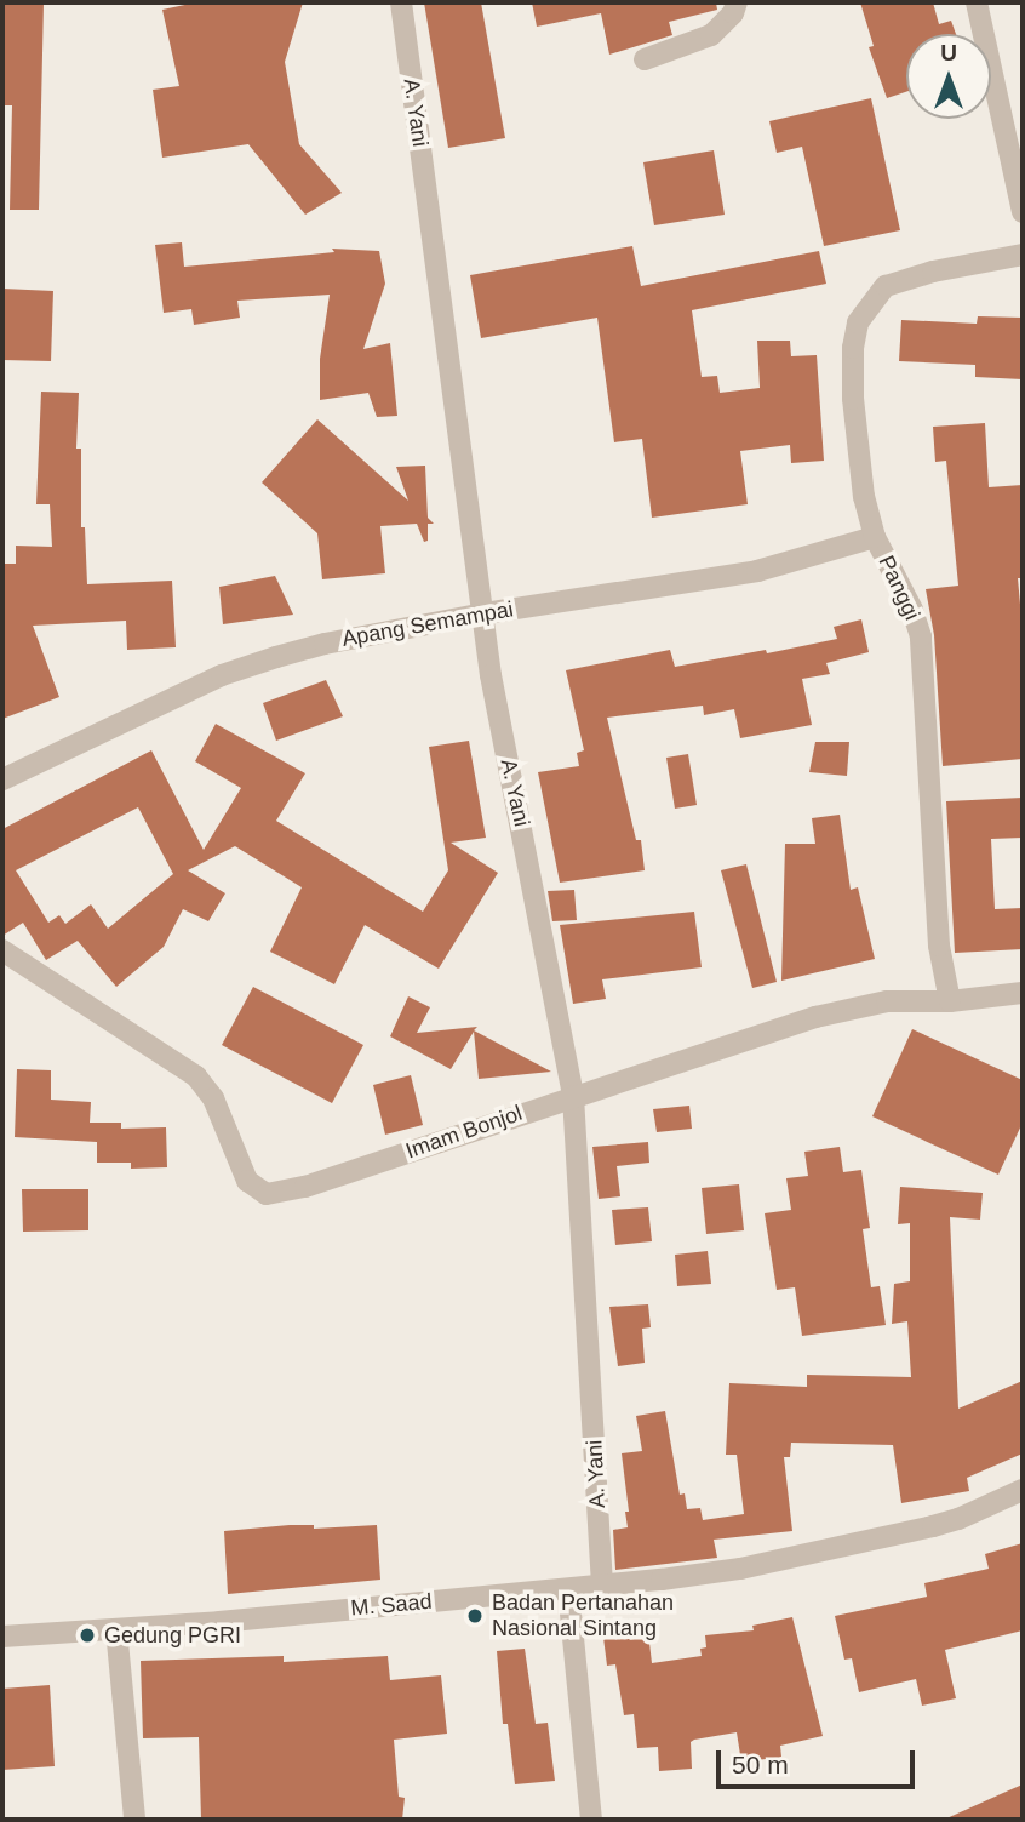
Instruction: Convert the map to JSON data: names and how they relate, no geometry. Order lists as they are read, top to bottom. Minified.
{"streets":{"street":["A. Yani","Panggi","Apang Semampai","Imam Bonjol","M. Saad"]},"crossings":[["A. Yani","Apang Semampai"],["A. Yani","Imam Bonjol"],["A. Yani","M. Saad"],["Panggi","Apang Semampai"],["Panggi","Imam Bonjol"]],"places":["Badan Pertanahan Nasional Sintang","Gedung PGRI"],"scale_bar":"50 m","north":"top"}
